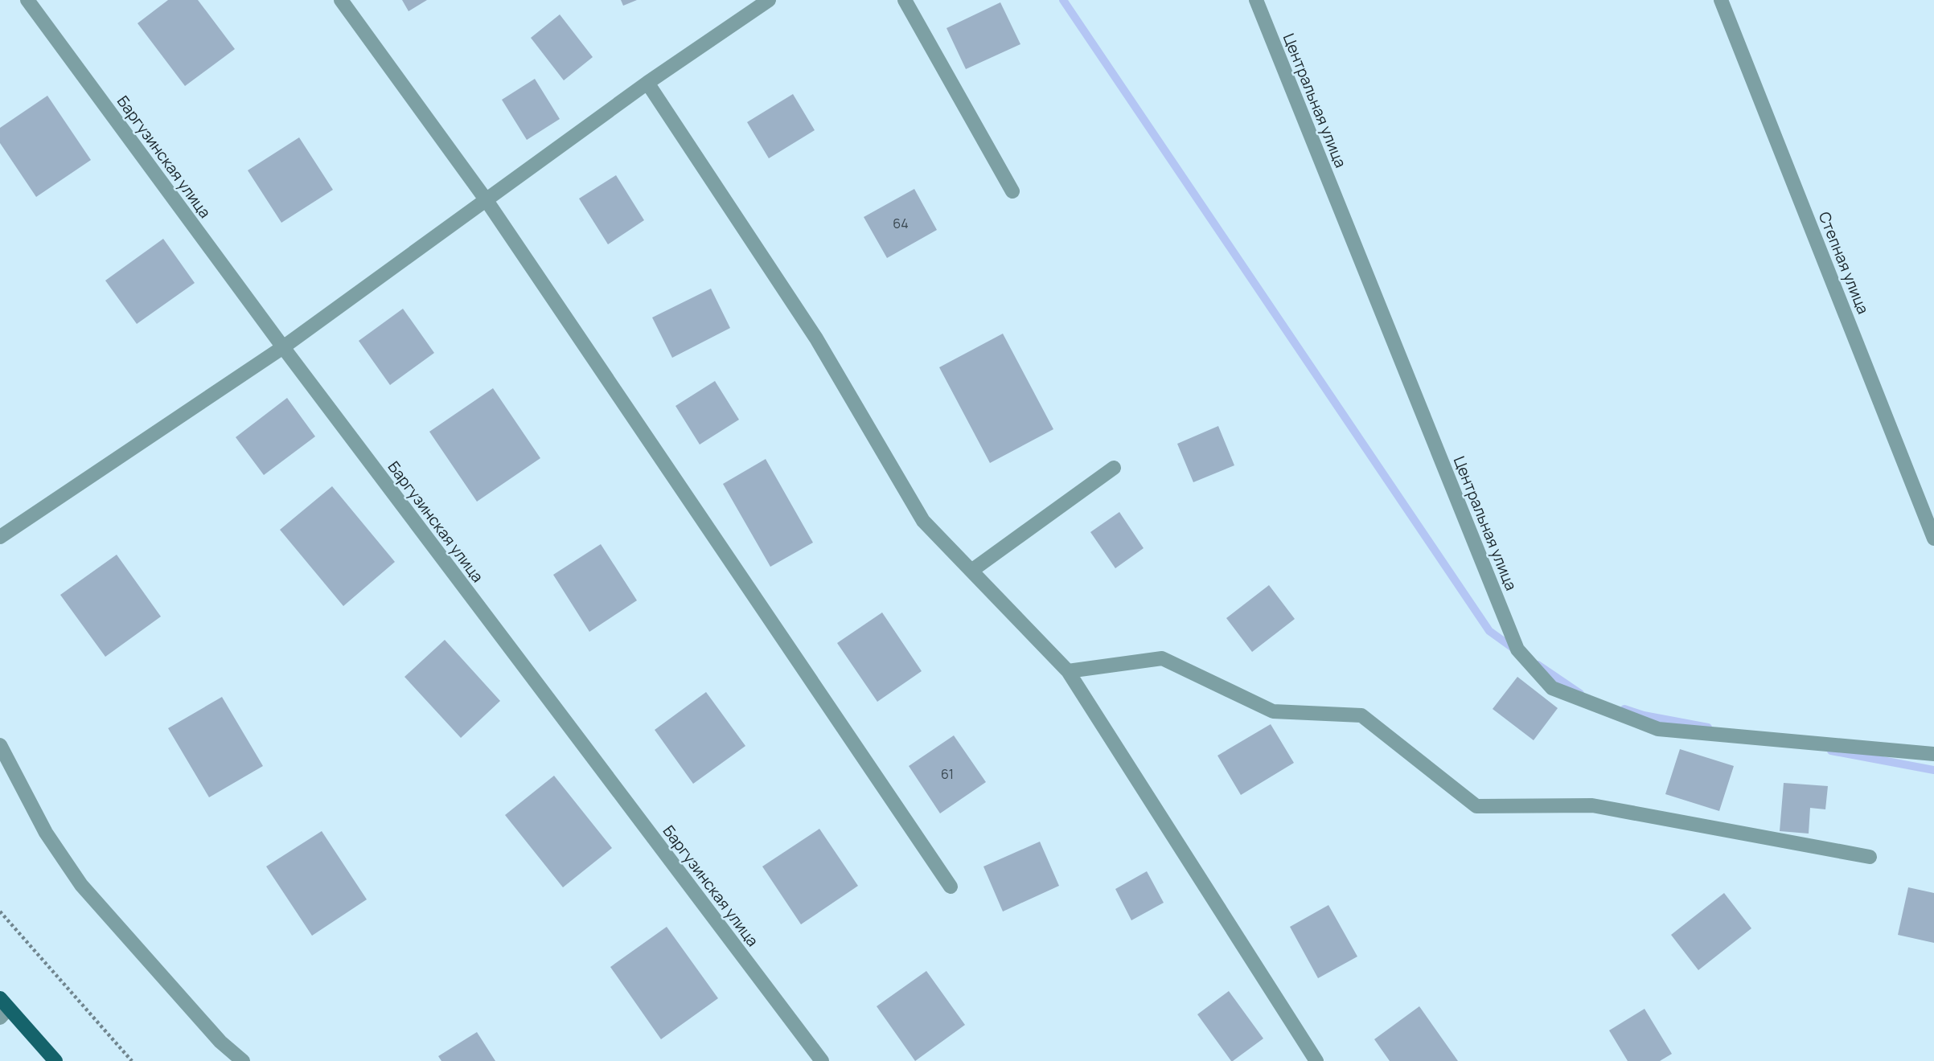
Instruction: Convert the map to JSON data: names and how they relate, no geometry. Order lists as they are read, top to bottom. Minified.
{"streets":{"street":["Центральная улица","Баргузинская улица","Степная улица"]},"house_numbers":["64","61"]}
